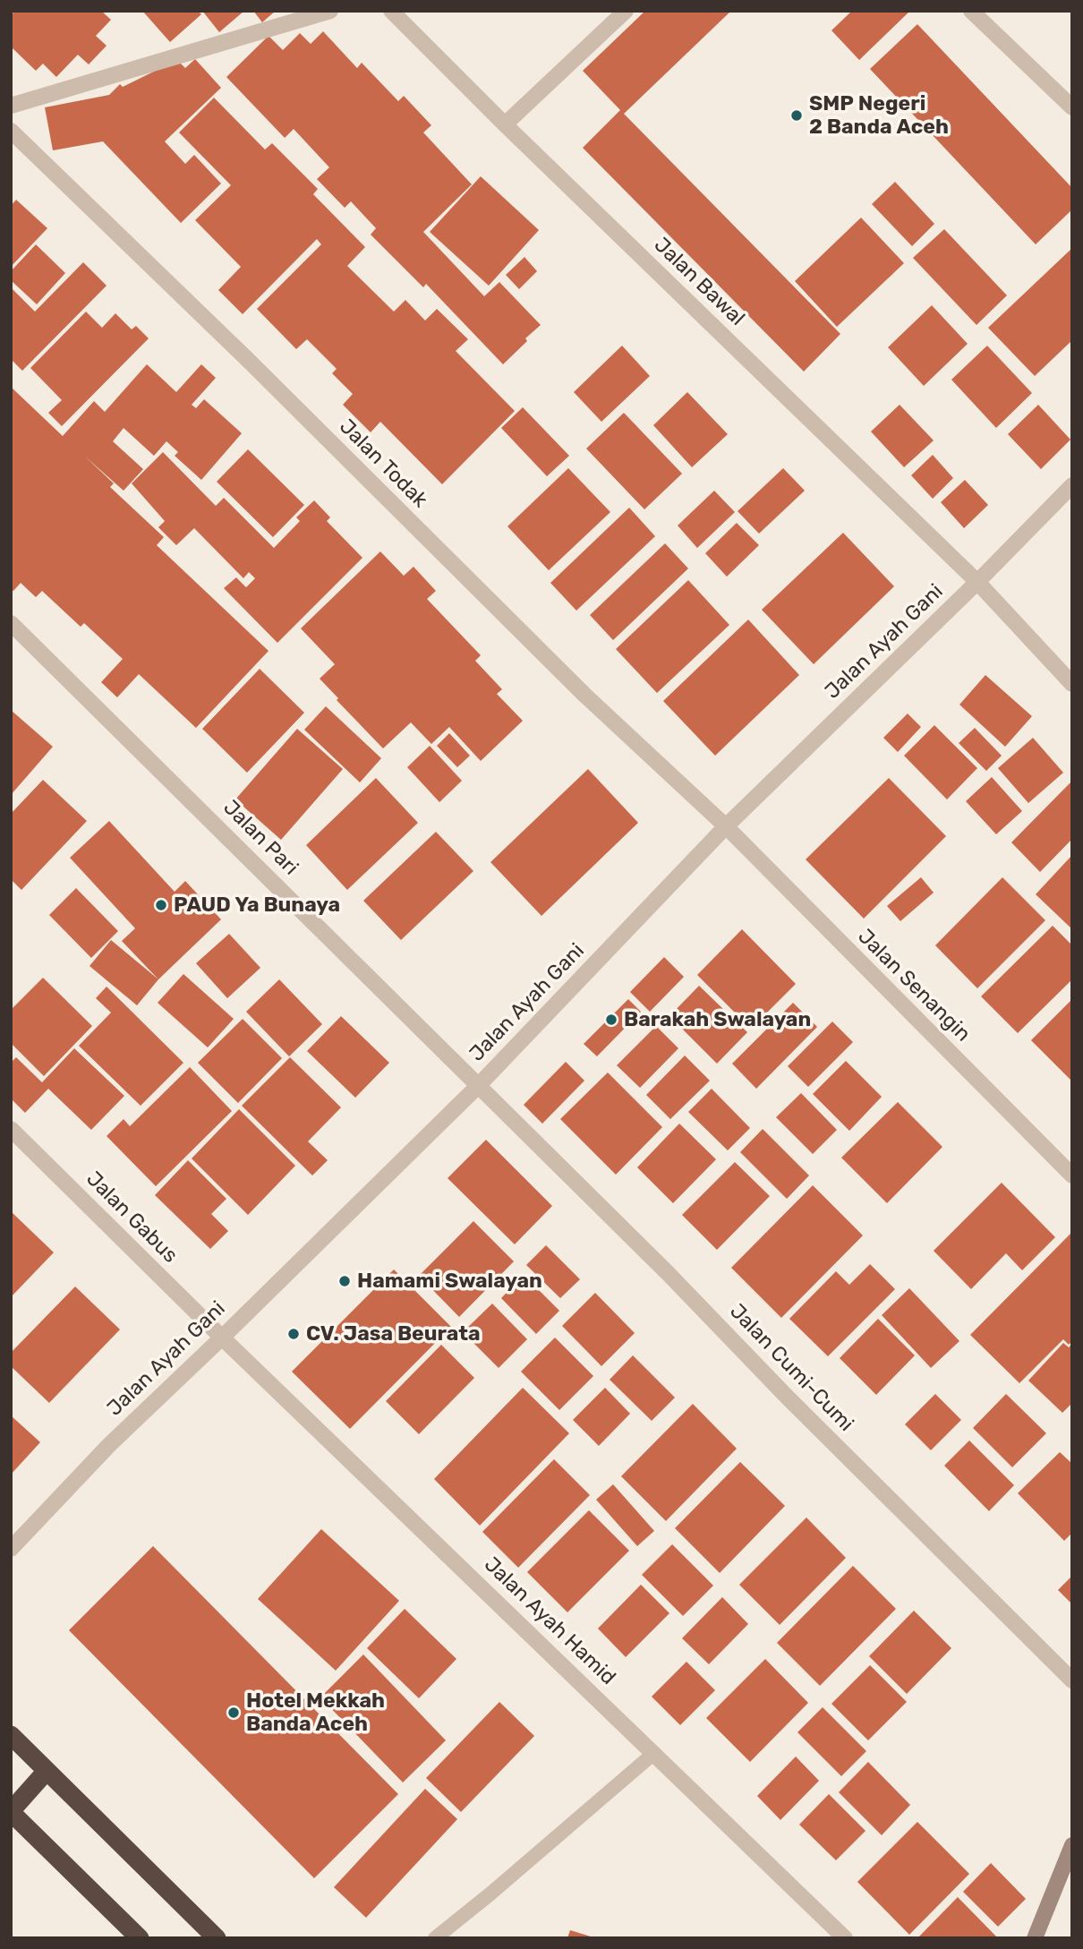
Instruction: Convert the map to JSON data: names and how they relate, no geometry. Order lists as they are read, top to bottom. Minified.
{"streets":{"street":["Jalan Bawal","Jalan Todak","Jalan Ayah Gani","Jalan Pari","Jalan Senangin","Jalan Gabus","Jalan Cumi-Cumi","Jalan Ayah Hamid"]},"crossings":[["Jalan Bawal","Jalan Ayah Gani"],["Jalan Todak","Jalan Ayah Gani"],["Jalan Todak","Jalan Senangin"],["Jalan Ayah Gani","Jalan Pari"],["Jalan Ayah Gani","Jalan Senangin"],["Jalan Ayah Gani","Jalan Gabus"],["Jalan Ayah Gani","Jalan Cumi-Cumi"],["Jalan Ayah Gani","Jalan Ayah Hamid"],["Jalan Pari","Jalan Cumi-Cumi"],["Jalan Gabus","Jalan Ayah Hamid"]],"places":["SMP Negeri 2 Banda Aceh","PAUD Ya Bunaya","Barakah Swalayan","Hamami Swalayan","CV. Jasa Beurata","Hotel Mekkah Banda Aceh"]}
